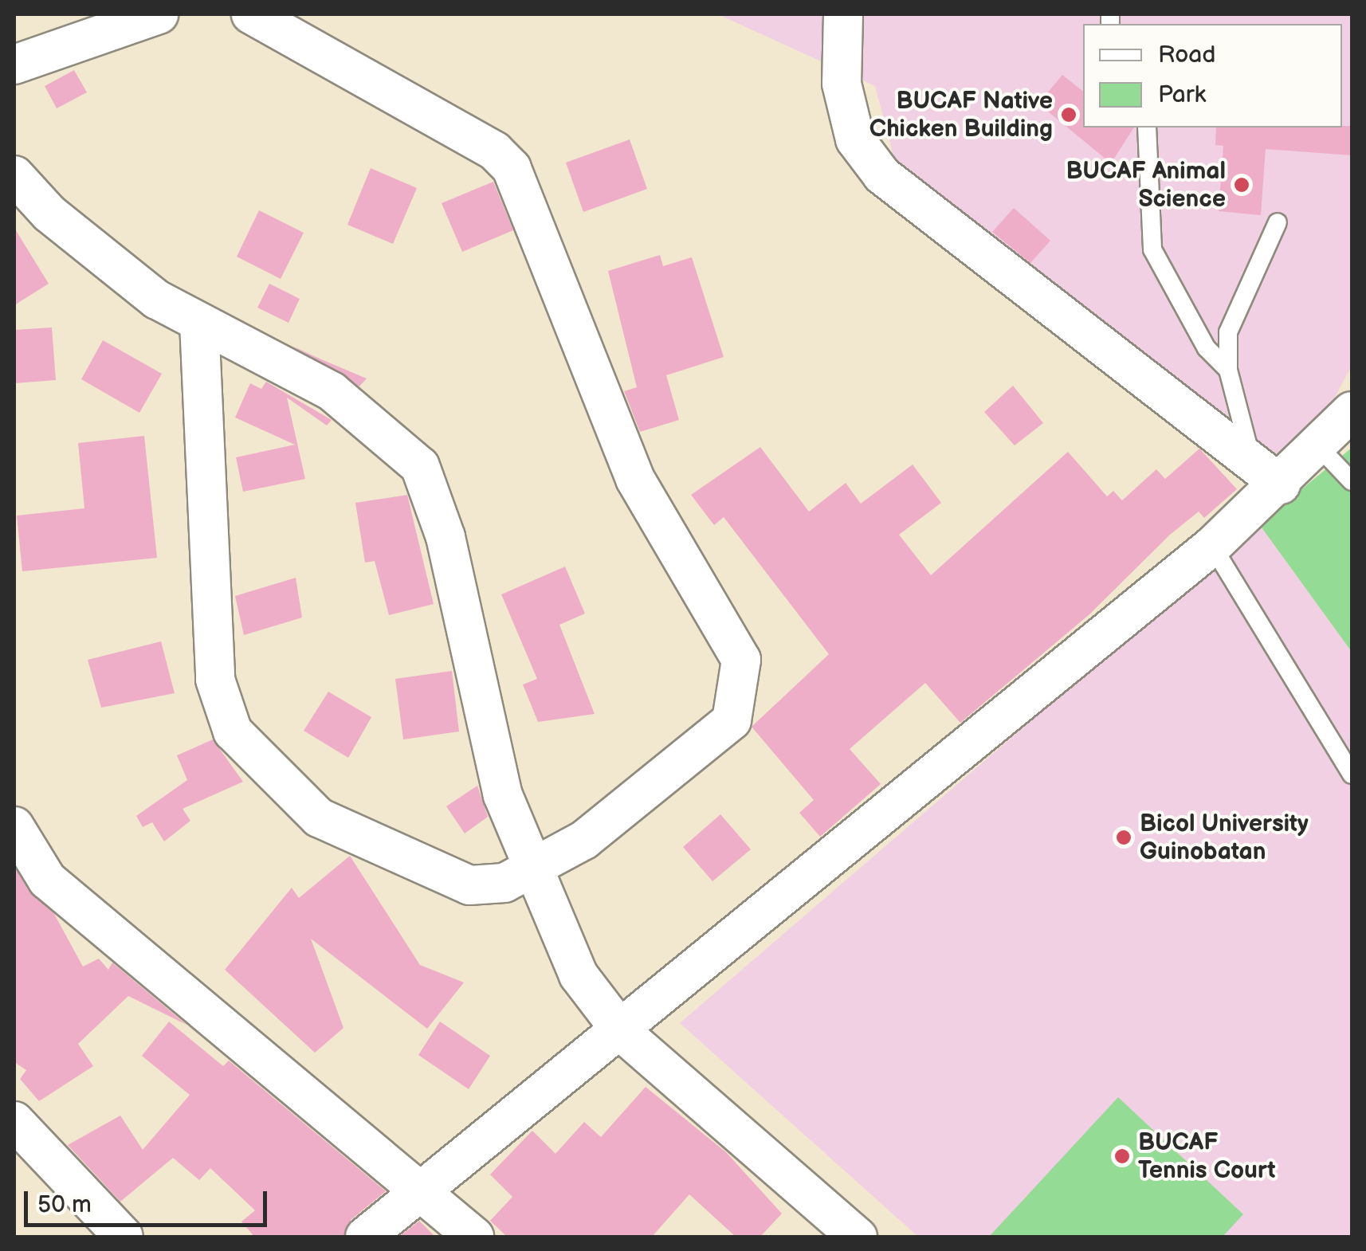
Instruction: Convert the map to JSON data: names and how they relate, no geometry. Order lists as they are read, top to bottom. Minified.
{"places":["BUCAF Native Chicken Building","BUCAF Animal Science","Bicol University Guinobatan","BUCAF Tennis Court"],"legend":["Road","Park"],"scale_bar":"50 m"}
